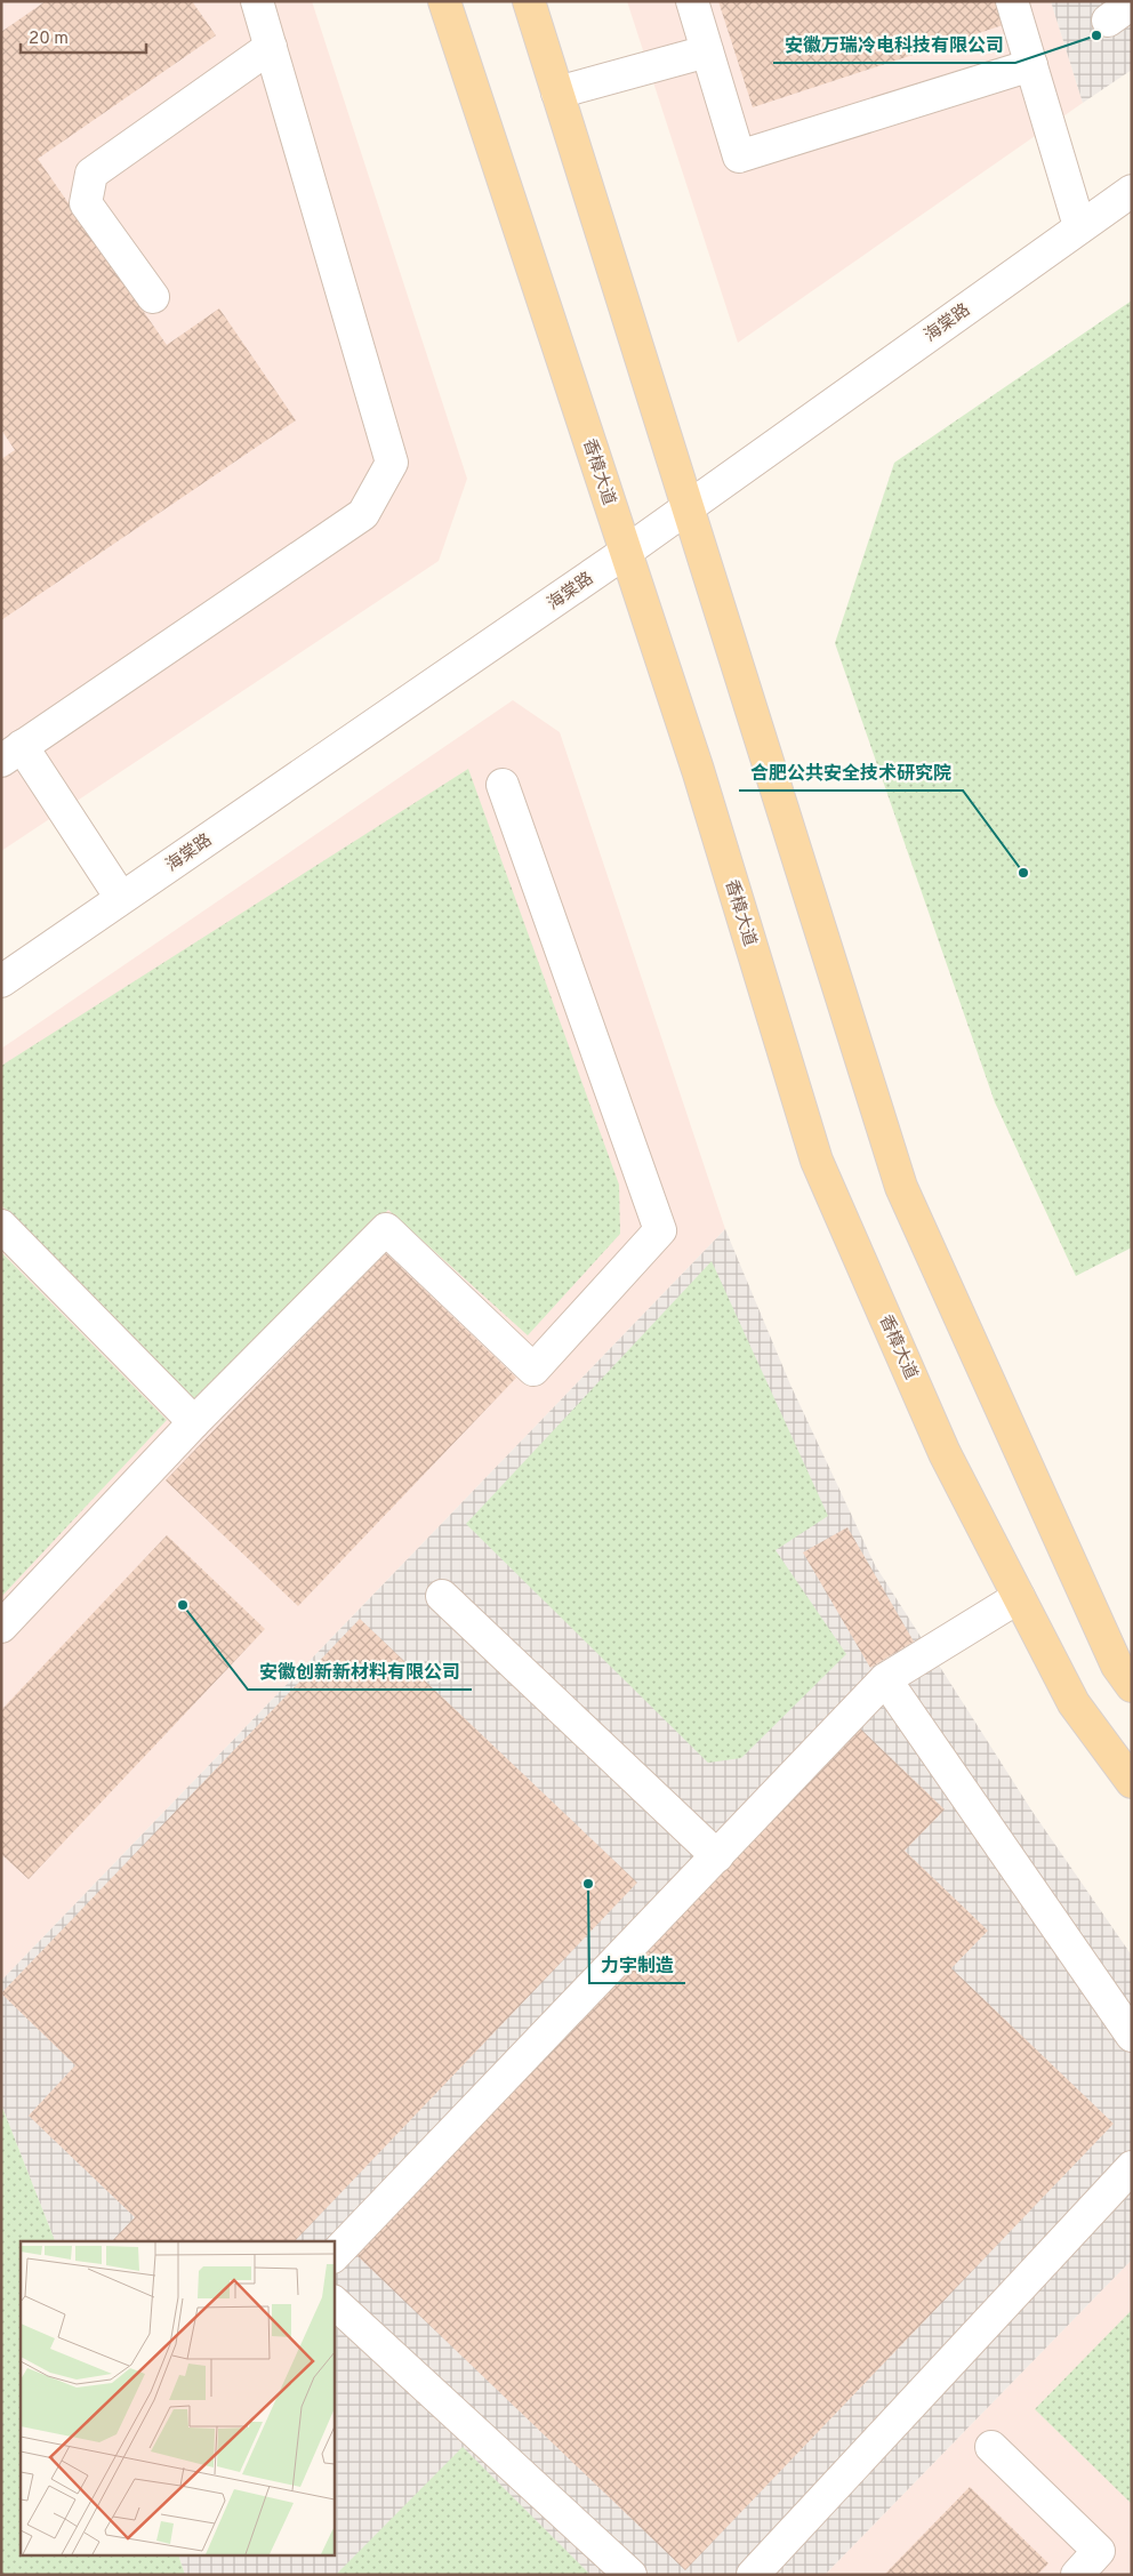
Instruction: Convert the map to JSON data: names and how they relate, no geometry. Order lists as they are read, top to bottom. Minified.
{"streets":{"main road":["香樟大道"],"street":["海棠路"]},"crossings":[["海棠路","香樟大道"]],"places":["安徽万瑞冷电科技有限公司","合肥公共安全技术研究院","安徽创新新材料有限公司","力宇制造"],"scale_bar":"20 m"}
